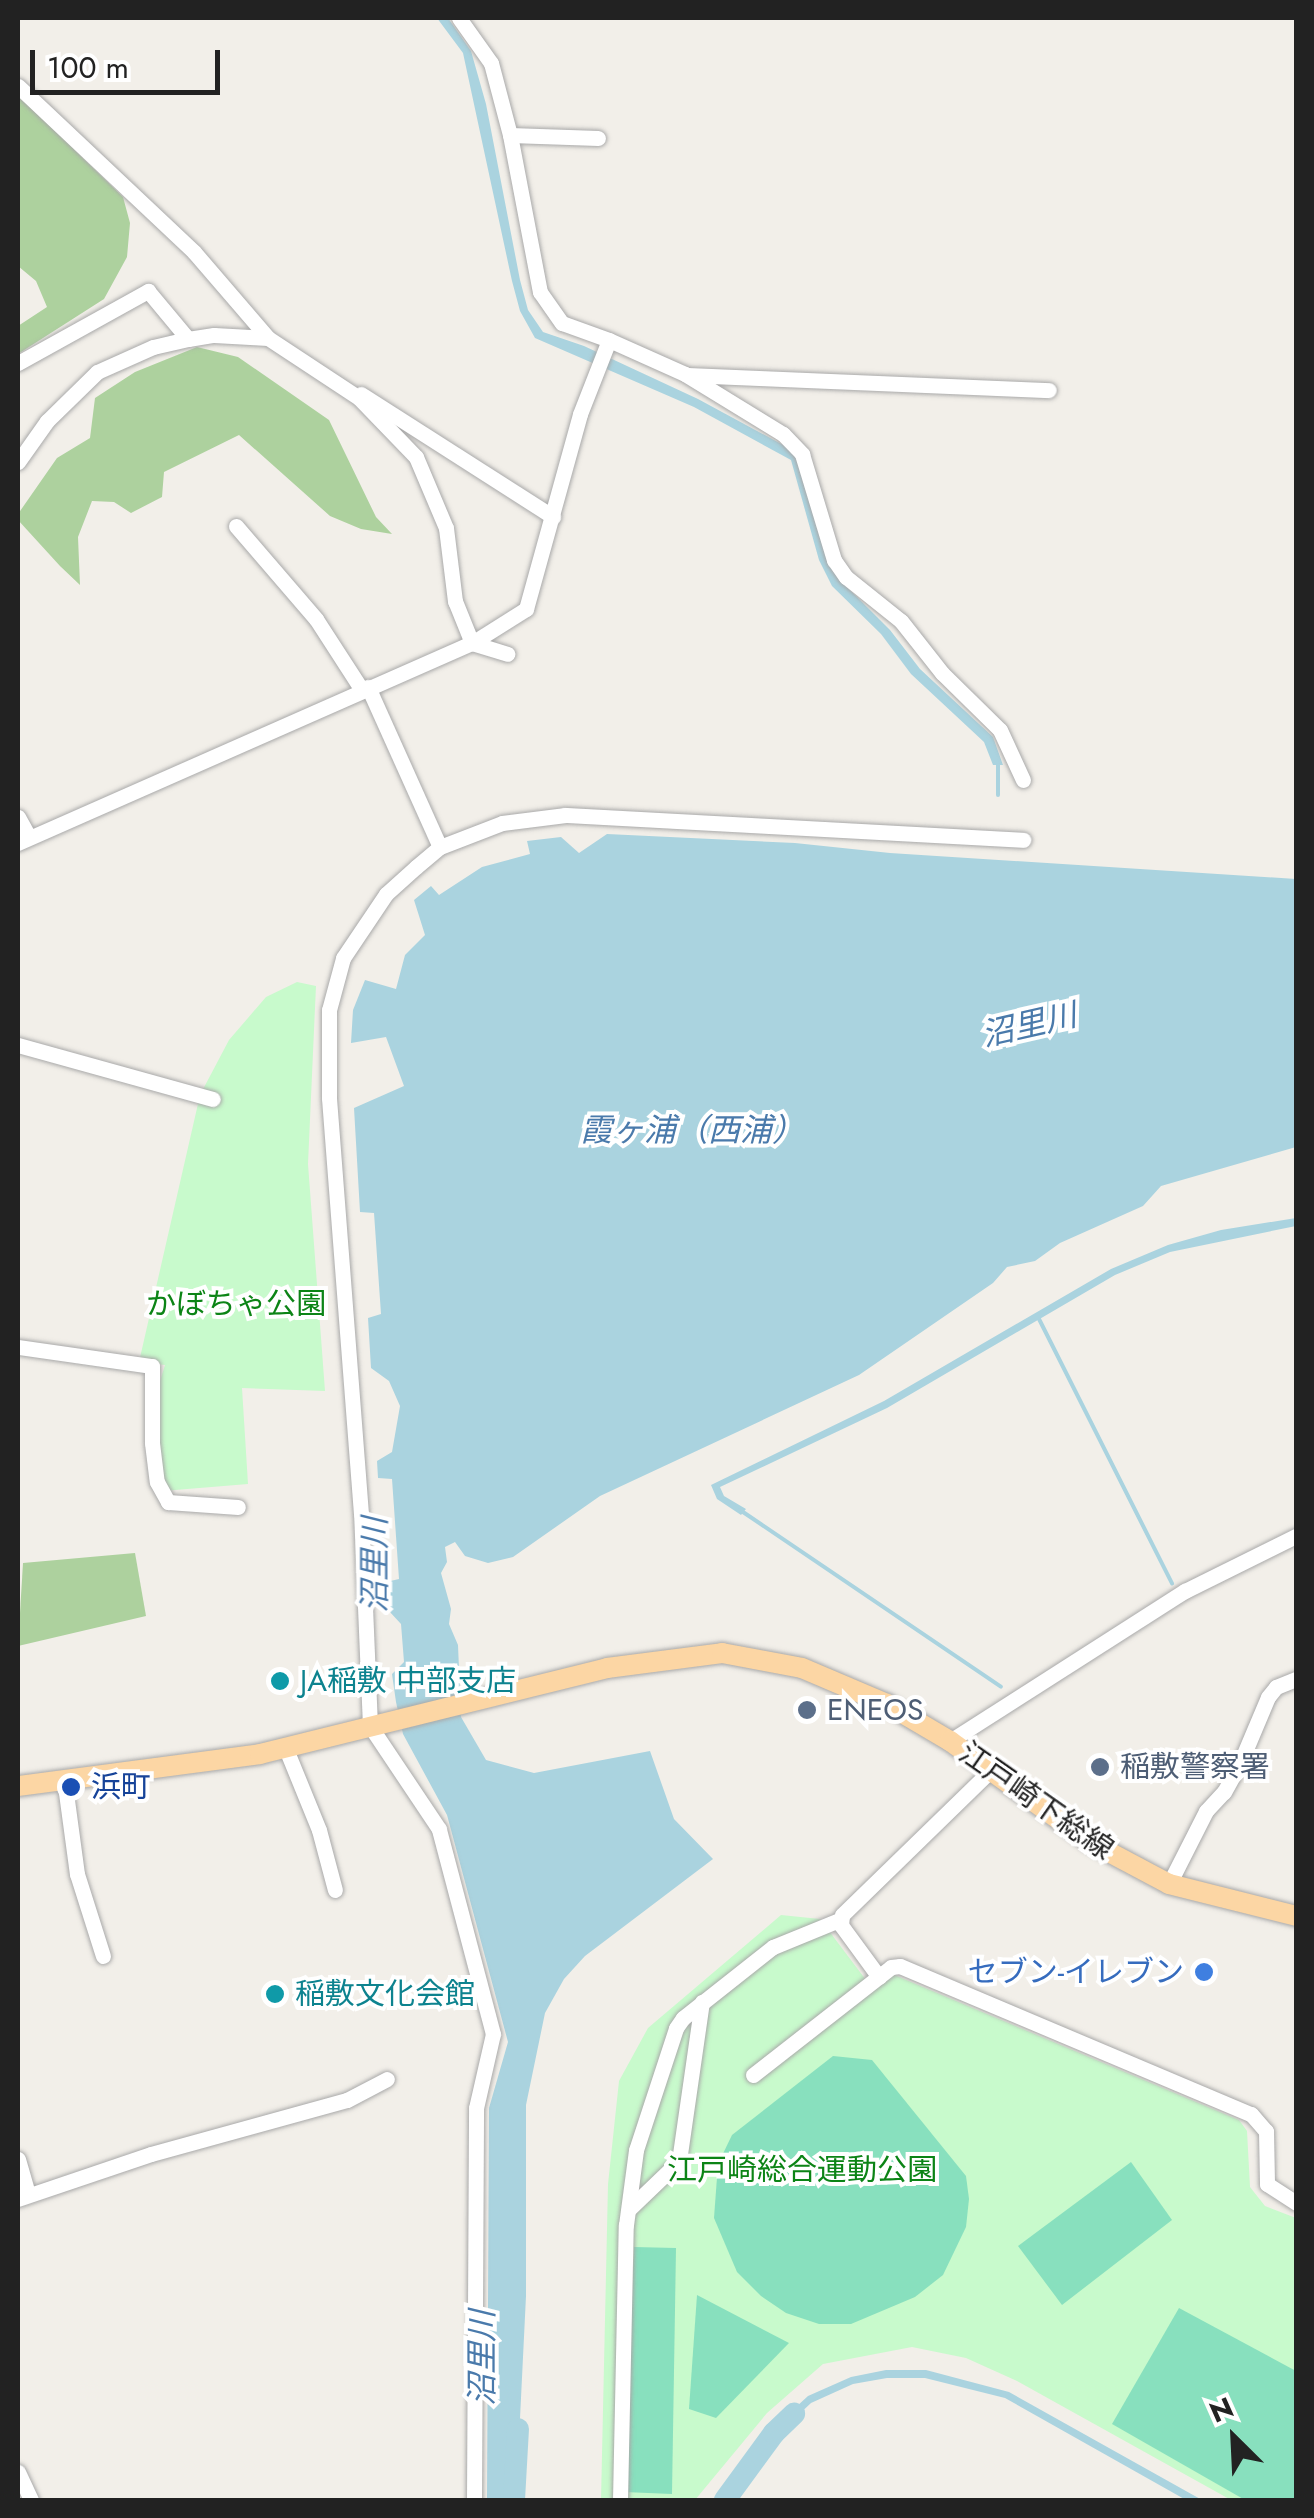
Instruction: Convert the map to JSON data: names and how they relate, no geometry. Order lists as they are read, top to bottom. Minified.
{"streets":{"main road":["江戸崎下総線"]},"water":["沼里川","霞ヶ浦（西浦）"],"parks":["かぼちゃ公園","江戸崎総合運動公園"],"places":["JA稲敷 中部支店","ENEOS","稲敷警察署","浜町","セブン-イレブン","稲敷文化会館"],"scale_bar":"100 m","north":"top left"}
